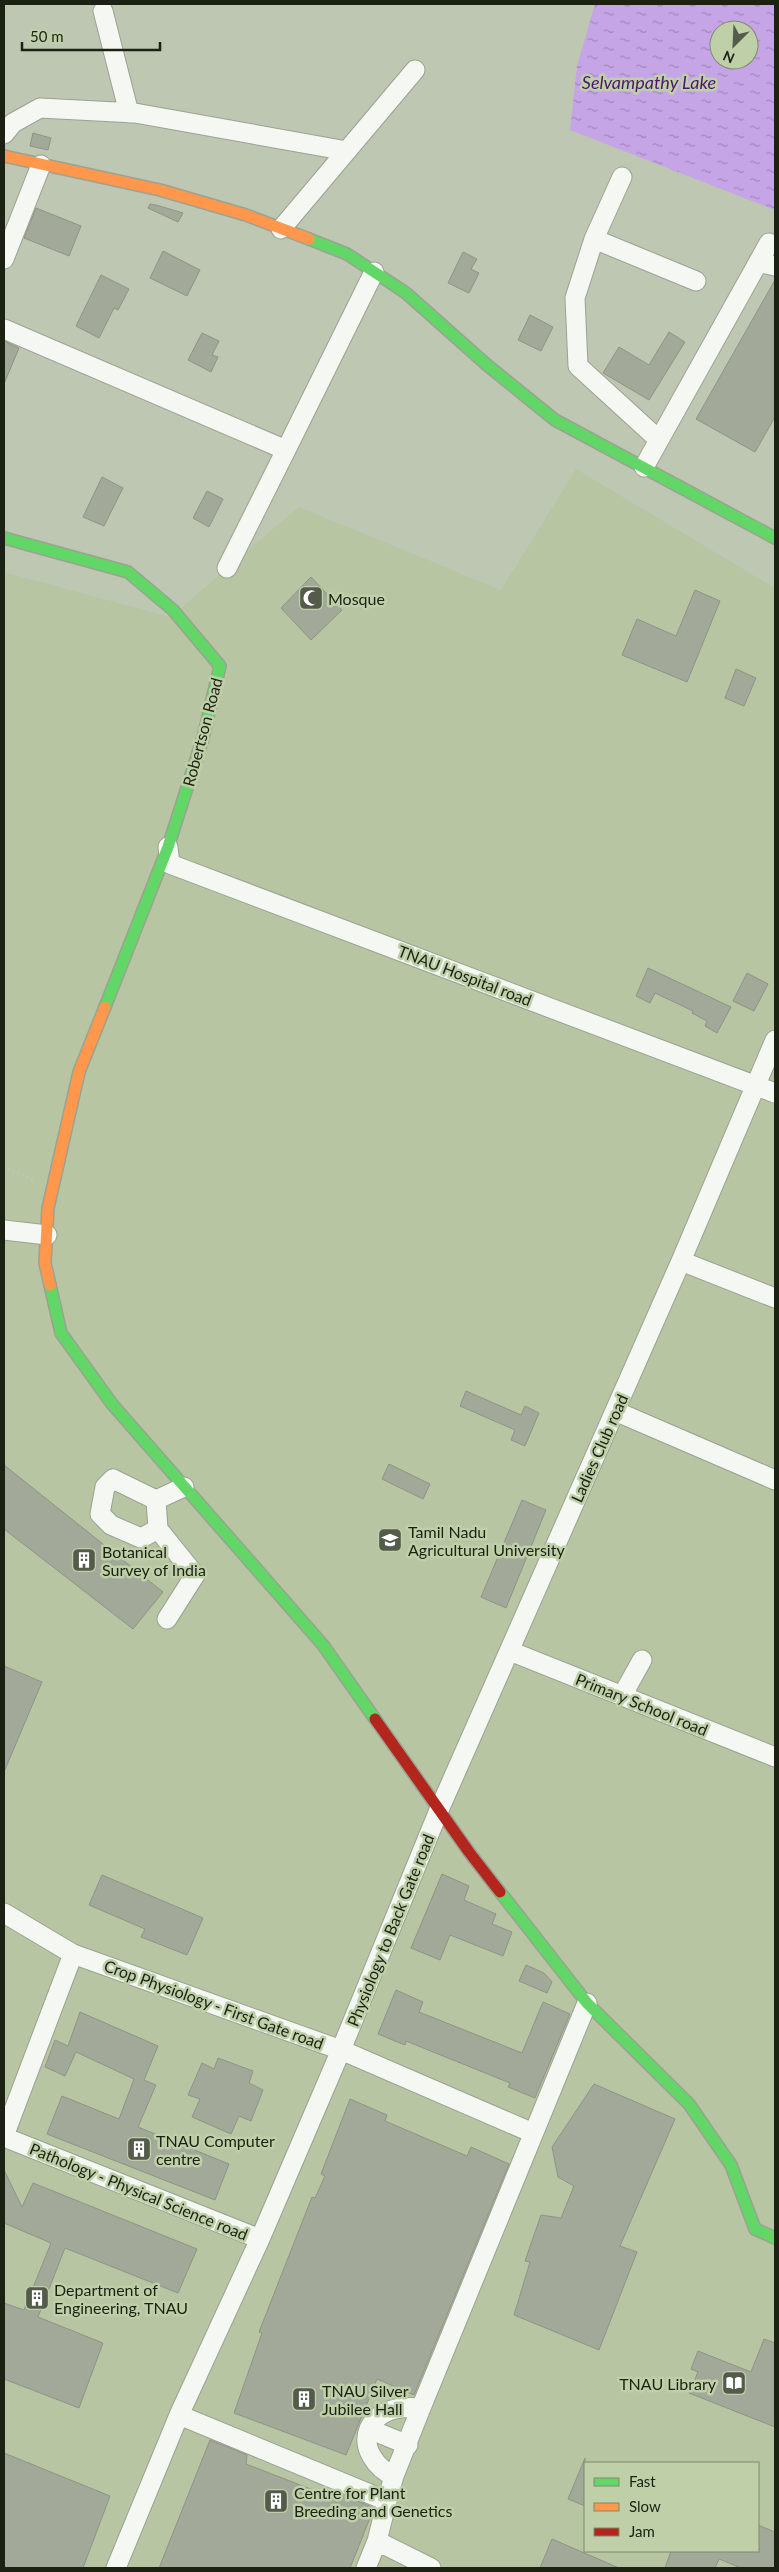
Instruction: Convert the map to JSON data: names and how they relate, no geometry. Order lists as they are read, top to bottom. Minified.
{"streets":{"street":["Robertson Road","TNAU Hospital road","Ladies Club road","Primary School road","Physiology to Back Gate road","Crop Physiology - First Gate road","Pathology - Physical Science road"]},"crossings":[["Robertson Road","TNAU Hospital road"],["TNAU Hospital road","Ladies Club road"],["Ladies Club road","Primary School road"],["Ladies Club road","Physiology to Back Gate road"],["Physiology to Back Gate road","Crop Physiology - First Gate road"],["Physiology to Back Gate road","Pathology - Physical Science road"]],"water":["Selvampathy Lake"],"places":{"mosque":["Mosque"],"school or university":["Tamil Nadu Agricultural University"],"building":["Botanical Survey of India","TNAU Computer centre","Department of Engineering, TNAU","TNAU Silver Jubilee Hall","Centre for Plant Breeding and Genetics"],"library":["TNAU Library"]},"legend":["Fast","Slow","Jam"],"scale_bar":"50 m","north":"bottom left"}
